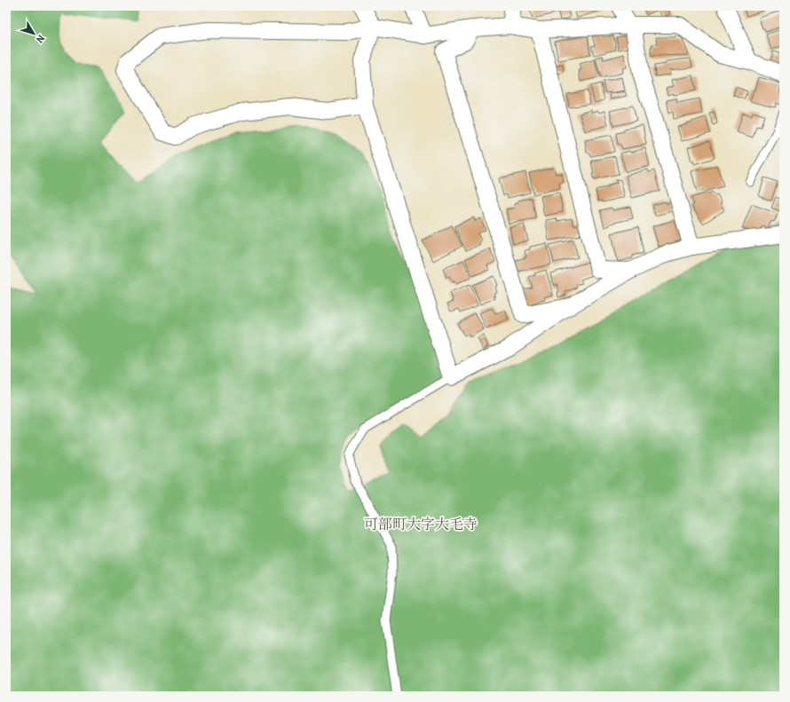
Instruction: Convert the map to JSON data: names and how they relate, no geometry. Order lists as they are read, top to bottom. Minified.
{"districts":["可部町大字大毛寺"],"north":"bottom right"}
